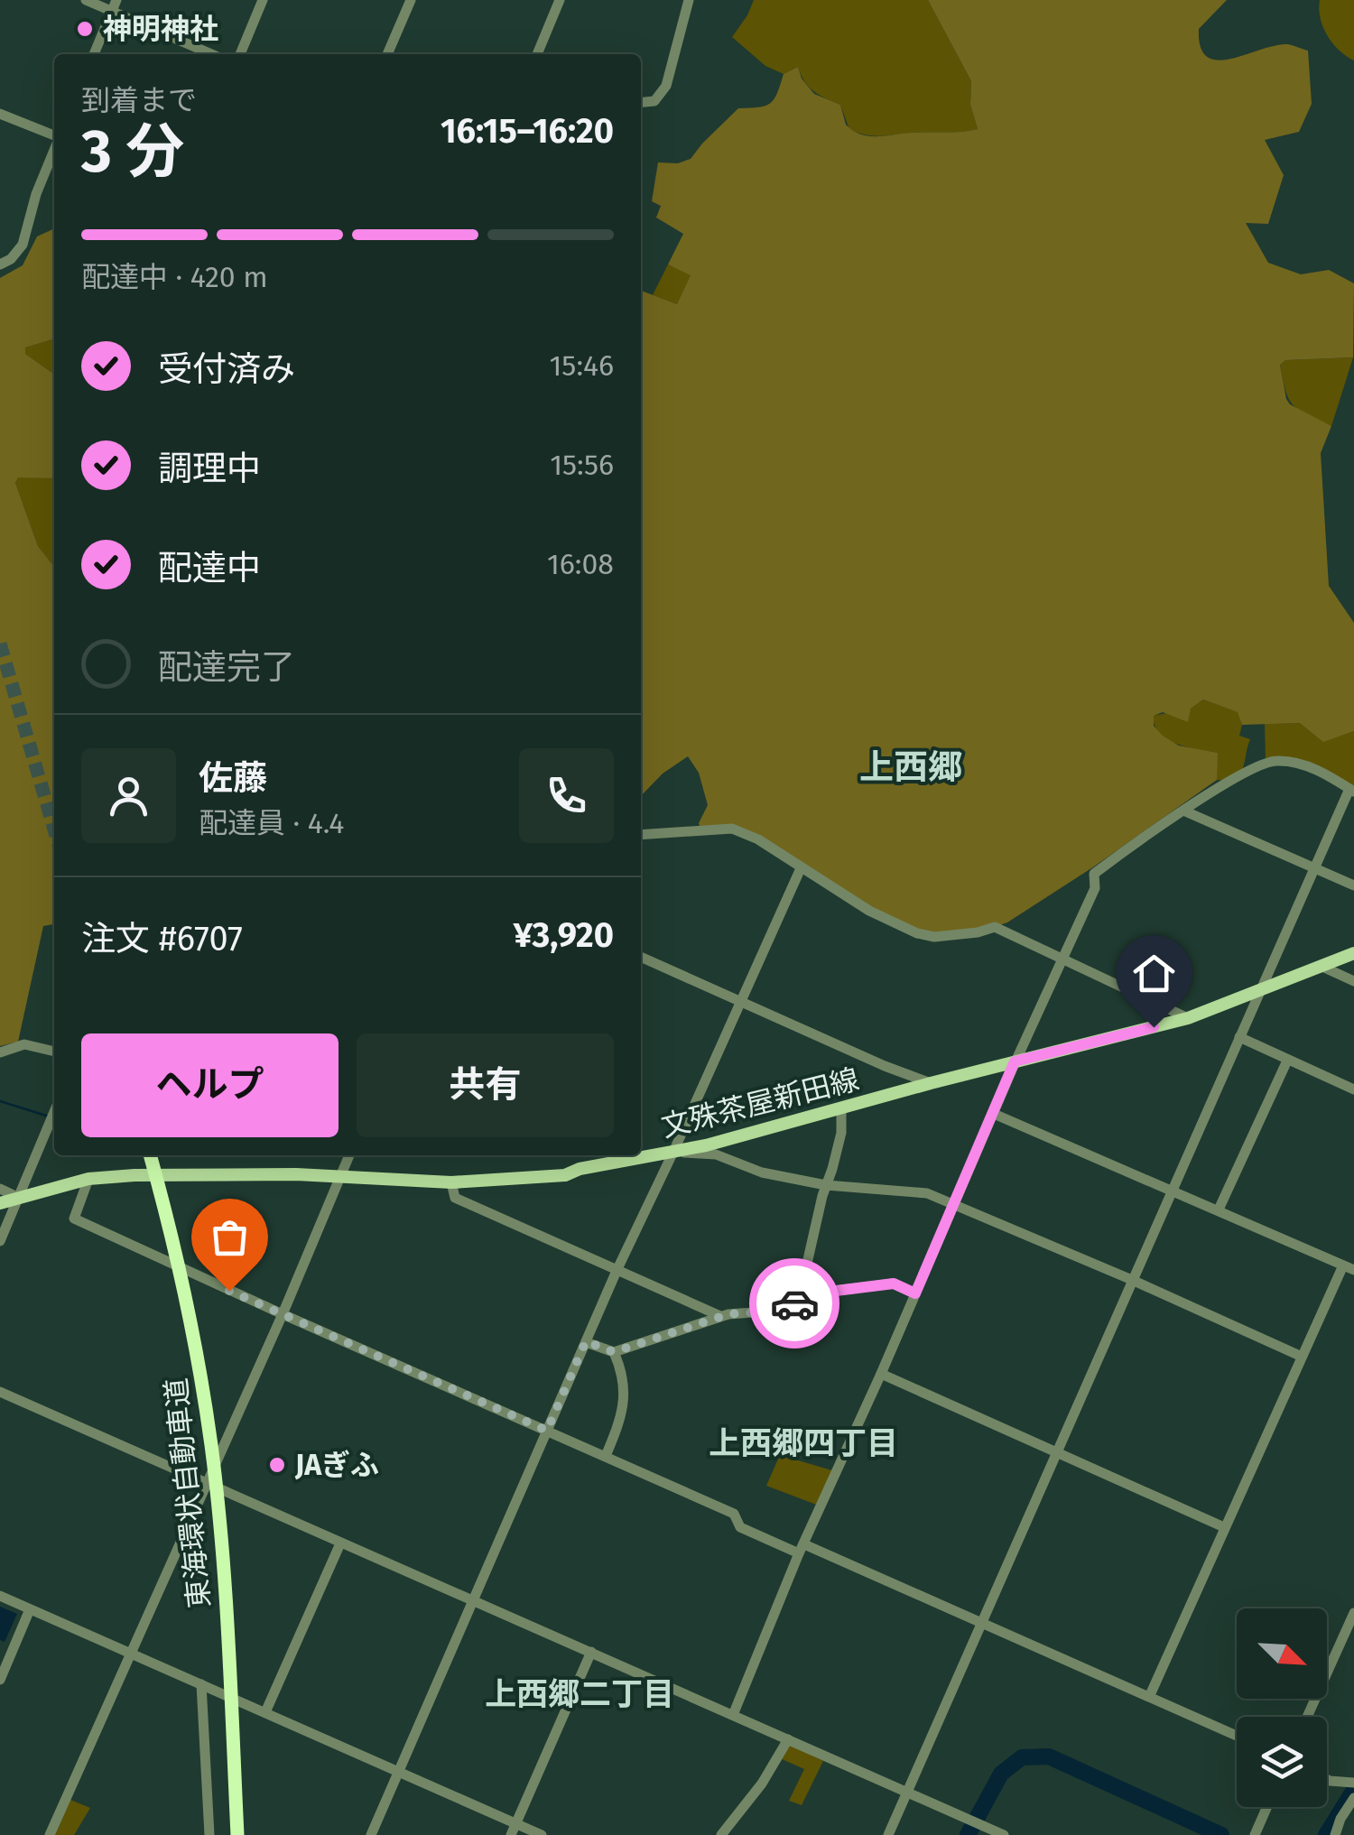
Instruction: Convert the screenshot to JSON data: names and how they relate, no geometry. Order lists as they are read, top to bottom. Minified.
{"streets":{"highway":["東海環状自動車道"],"main road":["文殊茶屋新田線"]},"districts":["上西郷","上西郷四丁目","上西郷二丁目"],"places":["神明神社","JAぎふ"],"north":"bottom right","page":{"heading":["3 分","到着まで","16:15–16:20"],"panel":["佐藤","配達員 · 4.4","注文 #6707","¥3,920"],"bar":"配達中 · 420 m","list":[["受付済み","15:46"],["調理中","15:56"],["配達中","16:08"],"配達完了"],"buttons":["ヘルプ","共有"]}}
